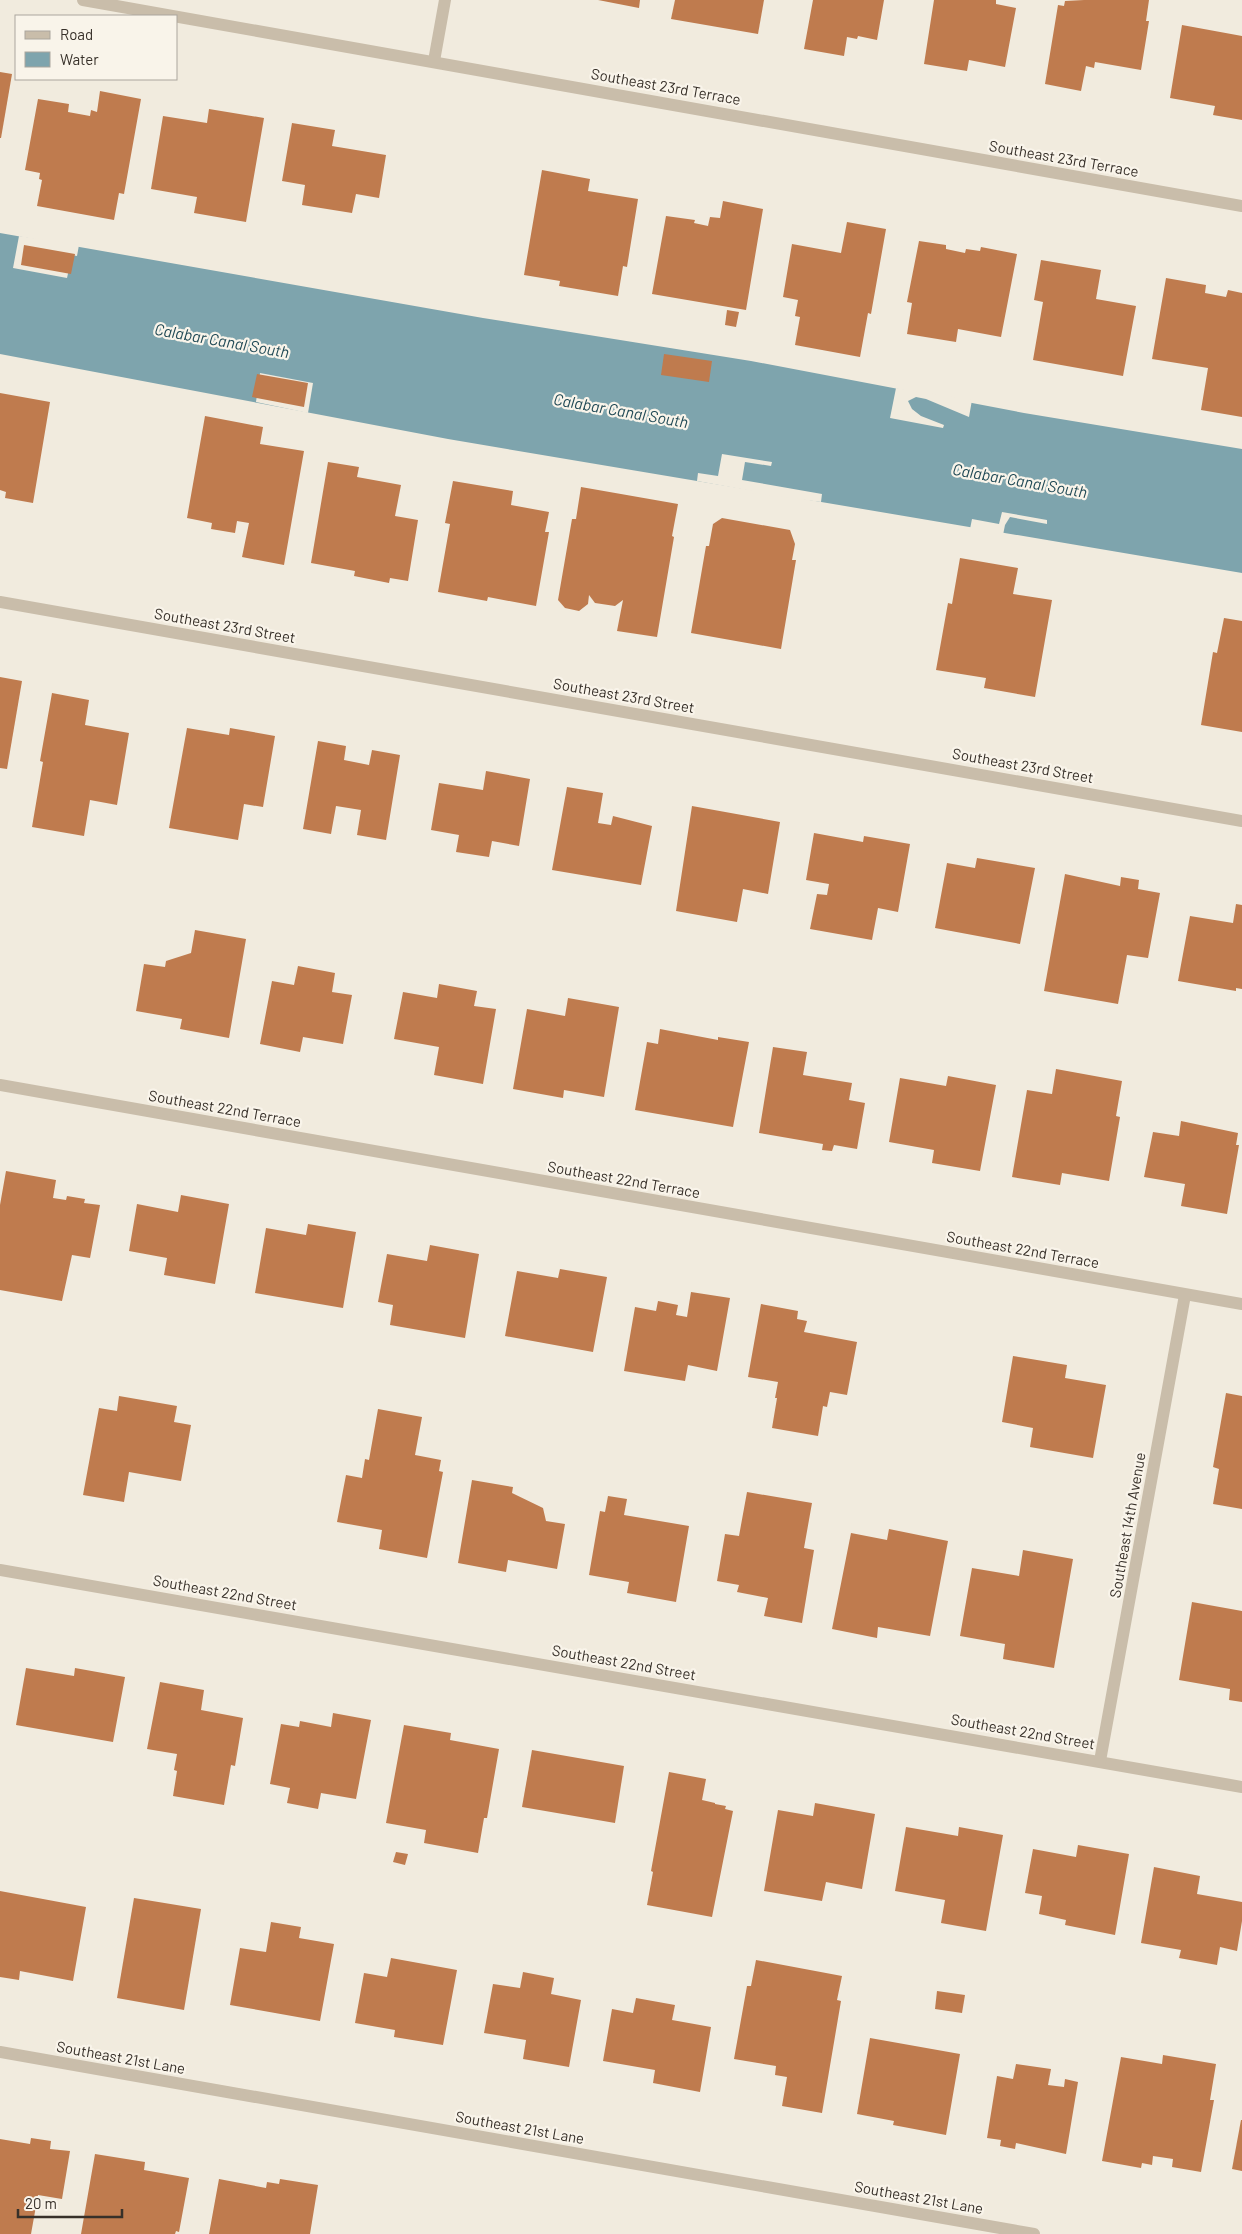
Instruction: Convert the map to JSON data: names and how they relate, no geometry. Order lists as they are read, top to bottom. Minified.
{"streets":{"street":["Southeast 23rd Terrace","Southeast 23rd Street","Southeast 22nd Terrace","Southeast 14th Avenue","Southeast 22nd Street","Southeast 21st Lane"]},"crossings":[["Southeast 22nd Terrace","Southeast 14th Avenue"],["Southeast 14th Avenue","Southeast 22nd Street"]],"water":["Calabar Canal South"],"legend":["Road","Water"],"scale_bar":"20 m"}
